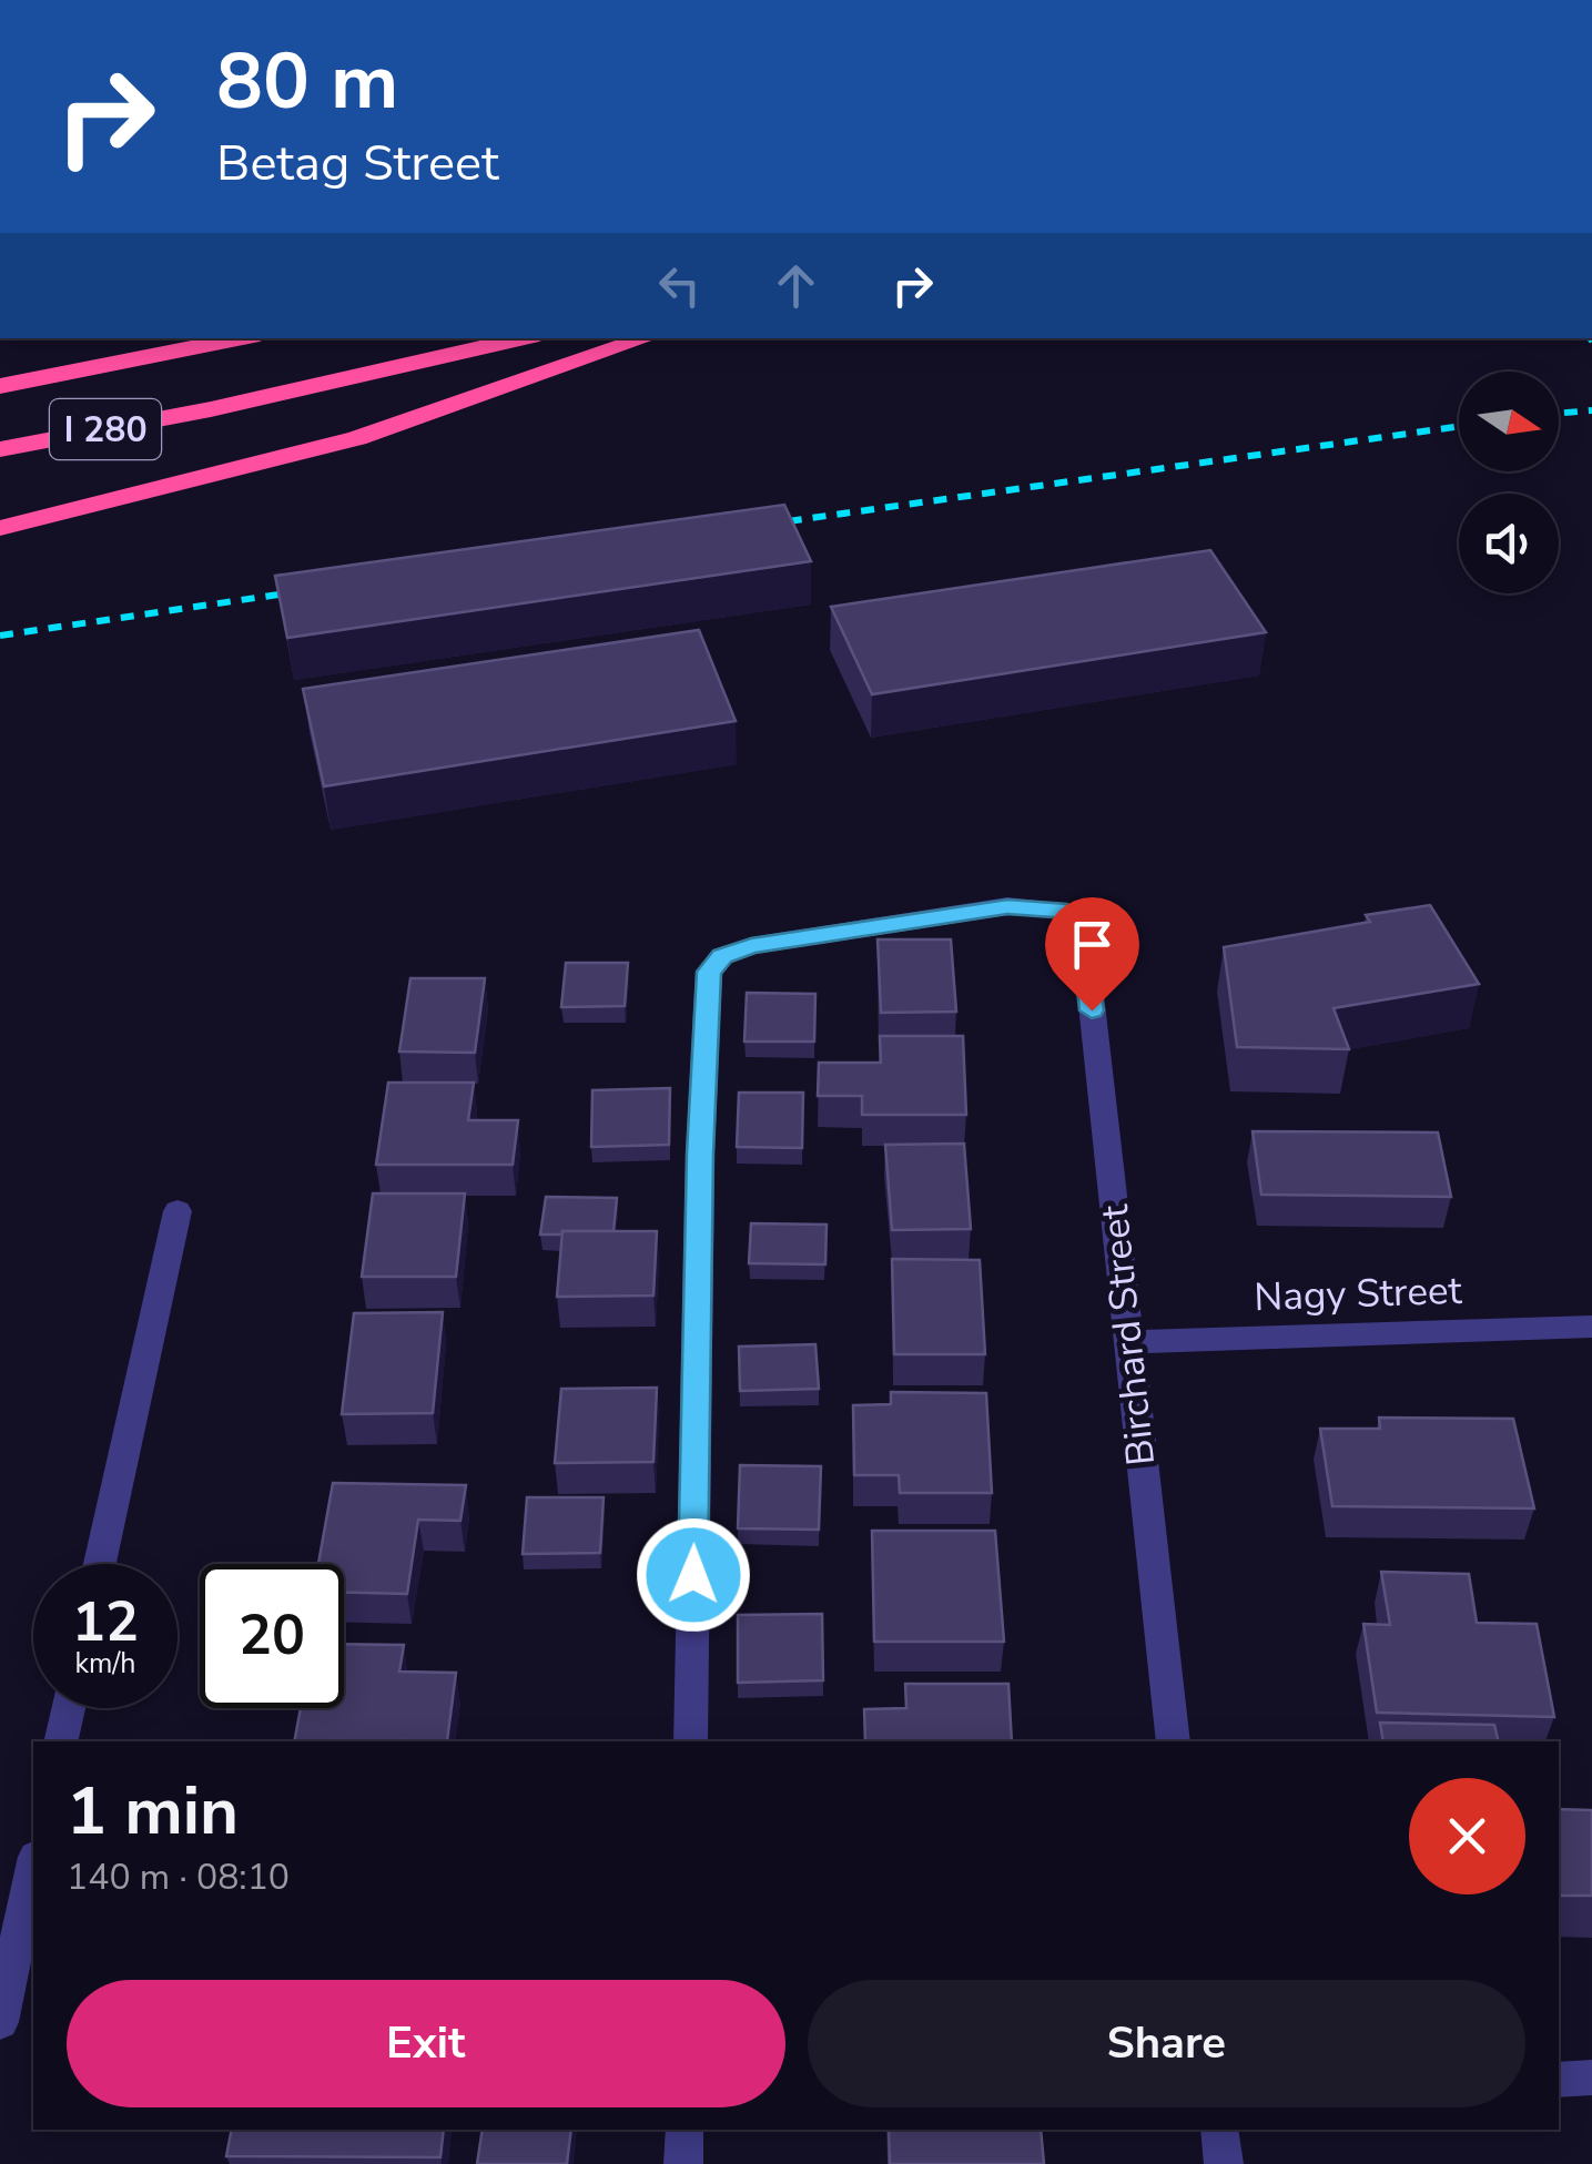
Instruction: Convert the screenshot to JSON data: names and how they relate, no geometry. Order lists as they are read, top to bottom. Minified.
{"streets":{"highway":["I 280"],"street":["Nagy Street","Birchard Street"]},"crossings":[["Nagy Street","Birchard Street"]],"north":"right","page":{"turn":["80 m","Betag Street"],"speed":"12 km/h","limit":"20","heading":["1 min","140 m · 08:10"],"buttons":["Exit","Share"]}}
